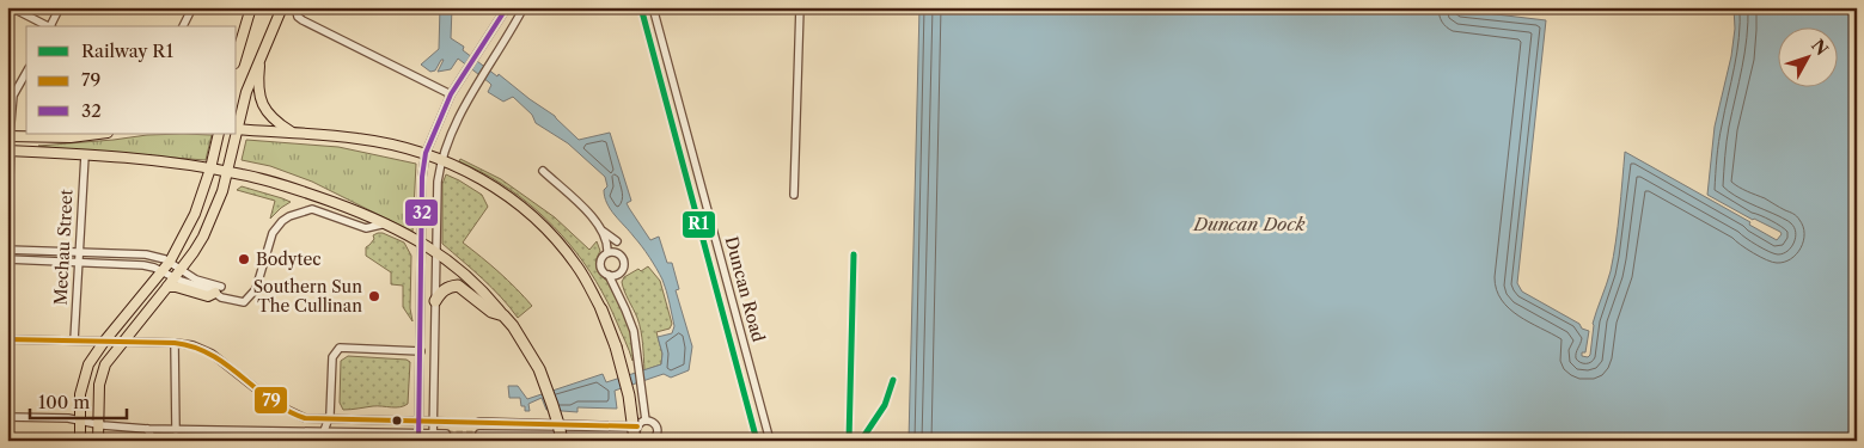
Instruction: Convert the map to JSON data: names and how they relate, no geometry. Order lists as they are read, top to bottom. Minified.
{"streets":{"street":["Mechau Street","Duncan Road"]},"water":["Duncan Dock"],"places":["Bodytec","Southern Sun The Cullinan"],"lines":["rail line R1","transit line 32","transit line 79"],"legend":["Railway R1","79","32"],"scale_bar":"100 m","north":"top right"}
